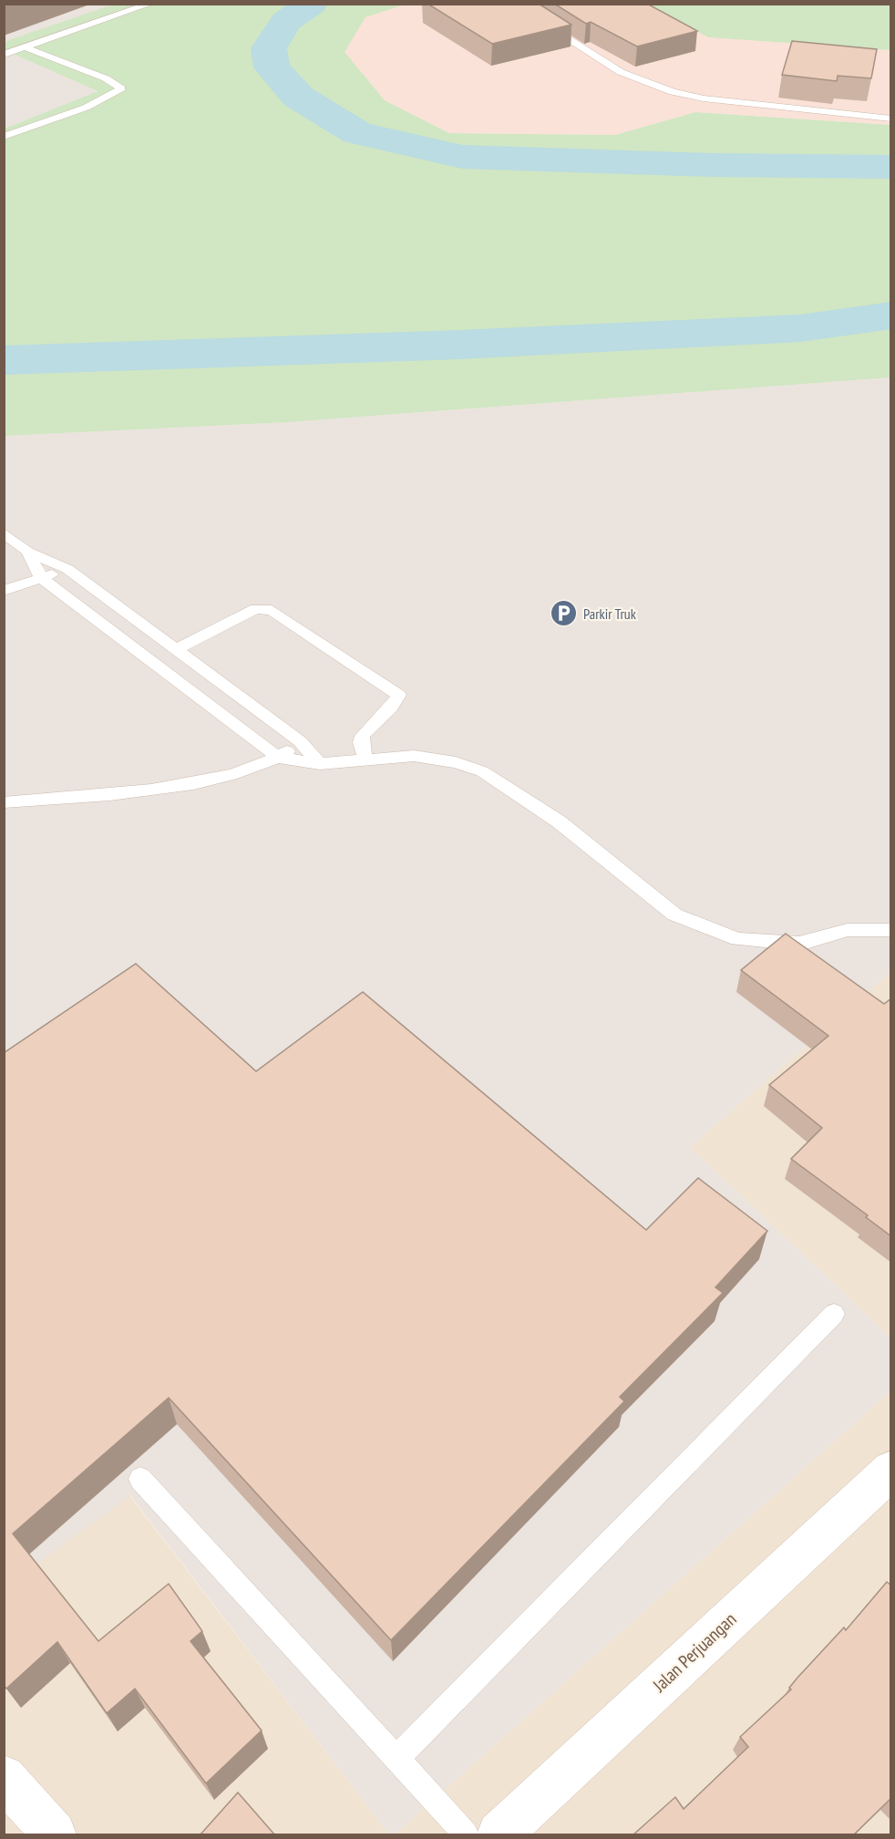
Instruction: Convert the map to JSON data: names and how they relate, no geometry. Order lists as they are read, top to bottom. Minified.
{"streets":{"street":["Jalan Perjuangan"]},"places":{"parking":["Parkir Truk"]}}
